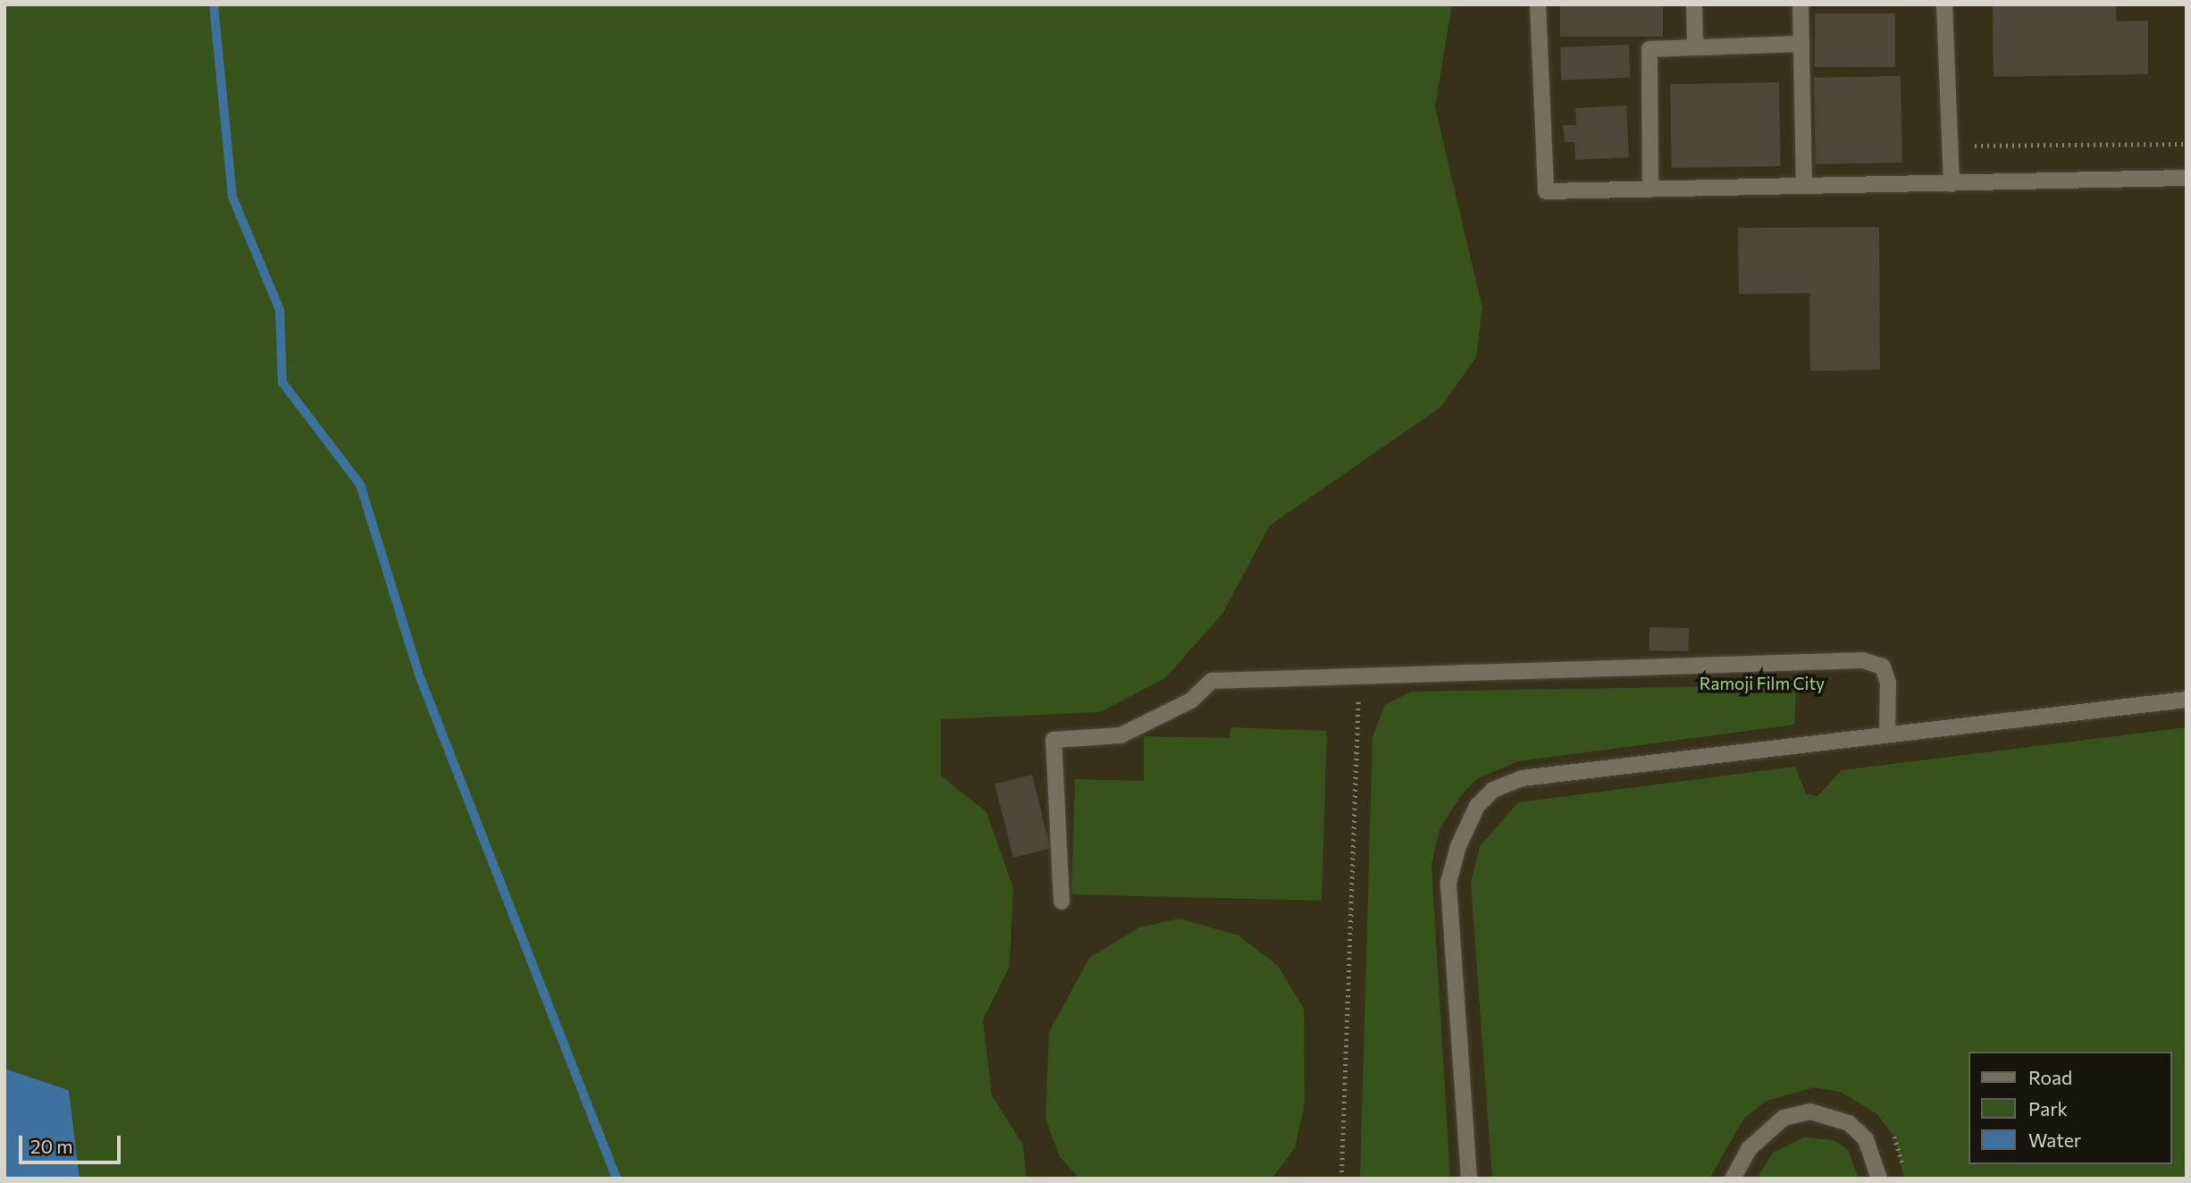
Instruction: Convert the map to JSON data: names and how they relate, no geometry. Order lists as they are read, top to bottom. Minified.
{"parks":["Ramoji Film City"],"legend":["Road","Park","Water"],"scale_bar":"20 m"}
